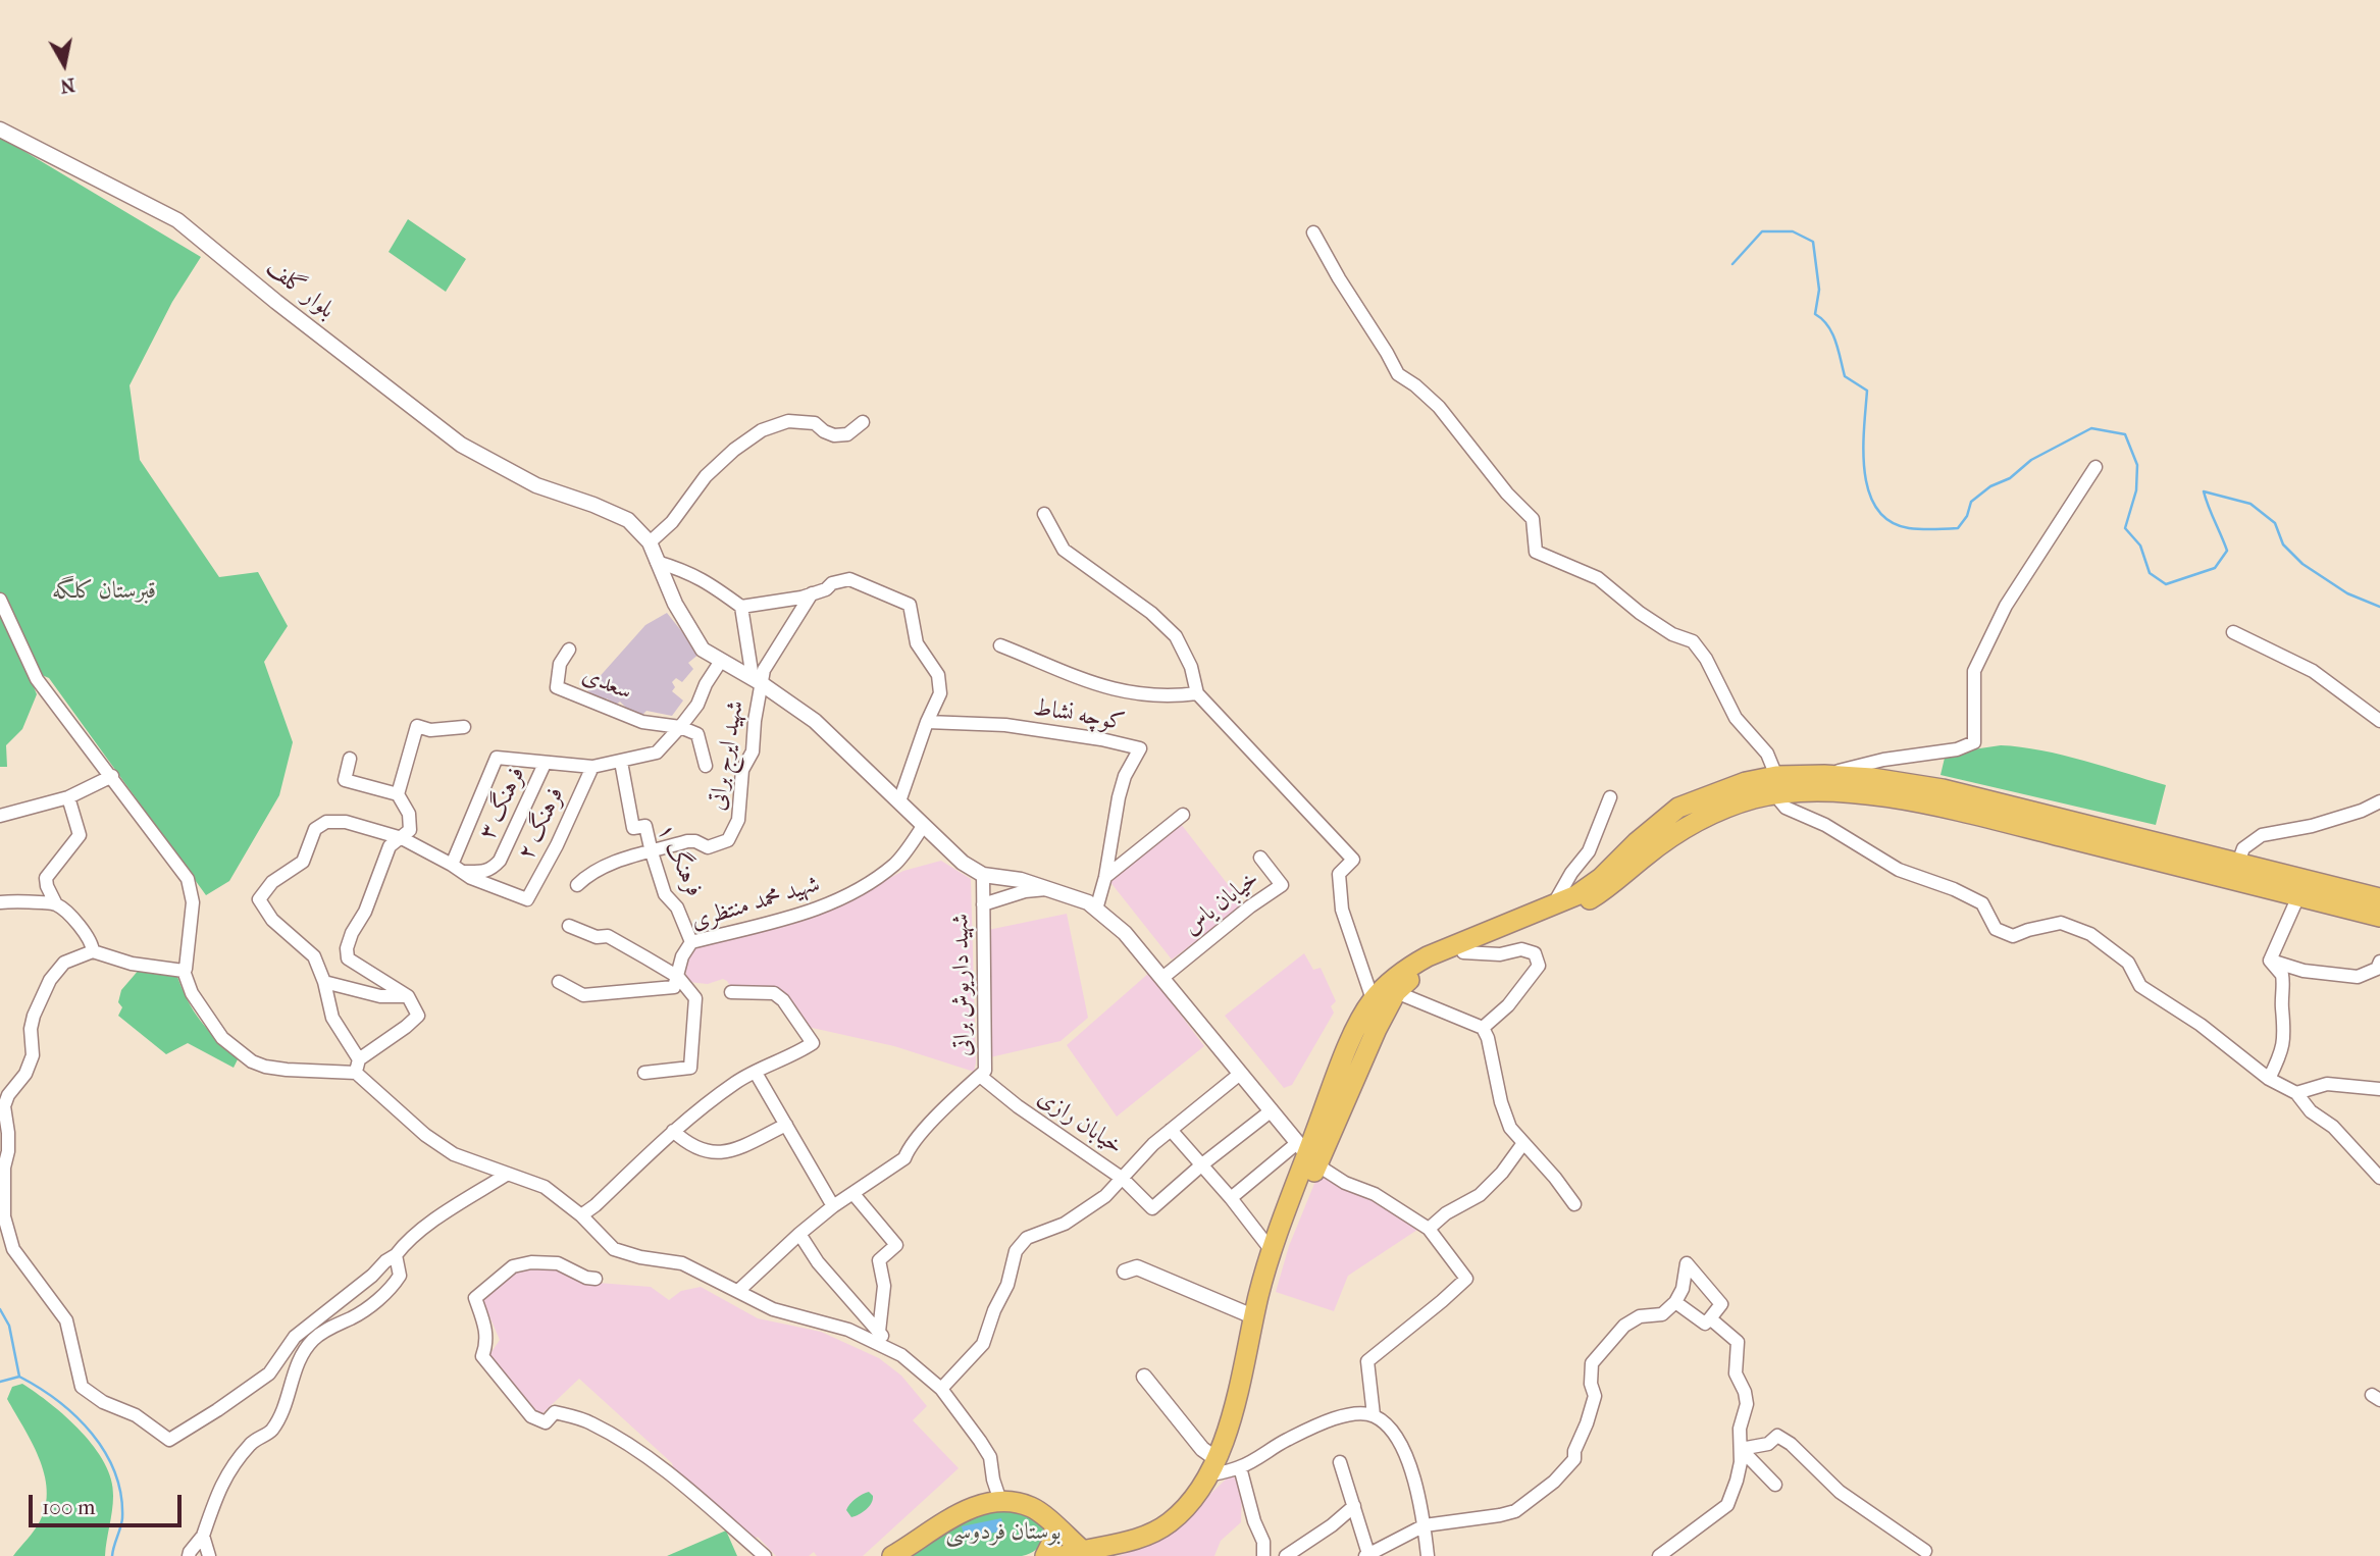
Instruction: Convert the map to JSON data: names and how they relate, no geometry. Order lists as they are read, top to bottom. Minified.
{"streets":{"street":["بلوار گلف","سعدی","کوچه نشاط","شهید ایرج براتی","فرهنگ ۳","فرهنگ ۲","فرهنگ ۱","شهید محمد منتظری","خیابان یاس","شهید داریوش براتی","خیابان رازی"]},"crossings":[["شهید ایرج براتی","فرهنگ ۱"],["فرهنگ ۳","فرهنگ ۲"],["فرهنگ ۱","شهید محمد منتظری"],["شهید داریوش براتی","خیابان رازی"]],"parks":["قبرستان کلگه","بوستان فردوسی"],"scale_bar":"100 m","north":"bottom"}
